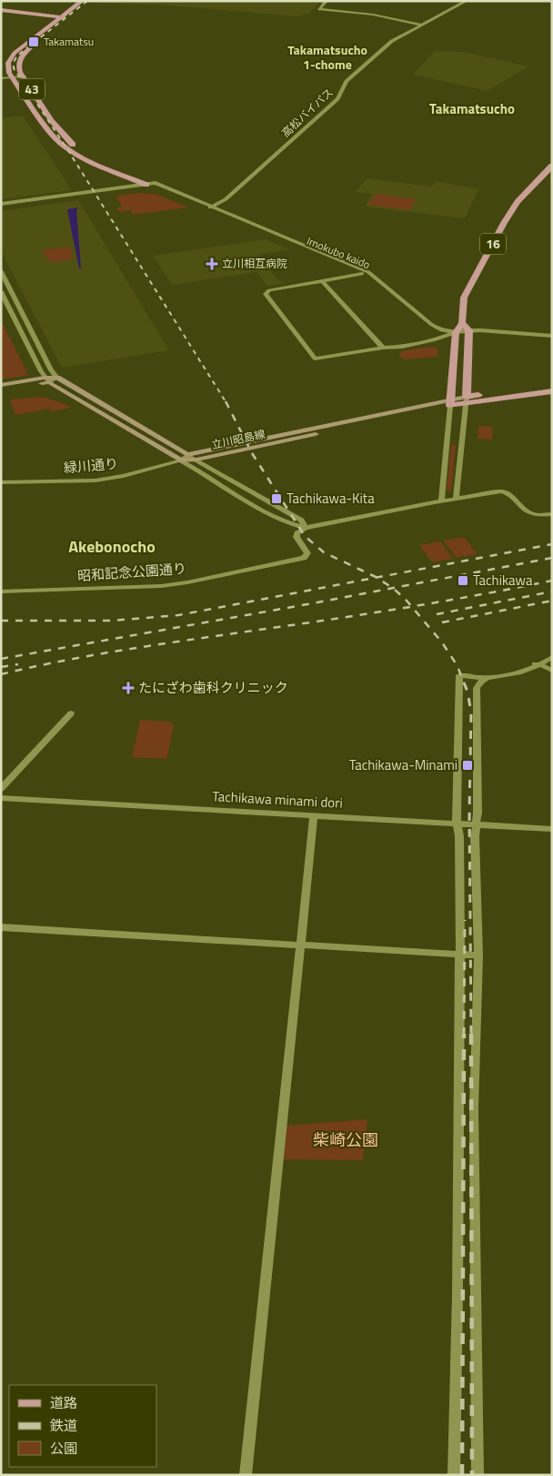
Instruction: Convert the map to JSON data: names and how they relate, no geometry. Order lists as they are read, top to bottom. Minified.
{"streets":{"main road":["43","16","立川昭島線"],"street":["高松バイパス","Imokubo kaido","緑川通り","昭和記念公園通り","Tachikawa minami dori"]},"crossings":[["高松バイパス","Imokubo kaido"],["立川昭島線","緑川通り"]],"districts":["Takamatsucho 1-chome","Takamatsucho","Akebonocho"],"parks":["柴崎公園"],"places":{"transit":["Takamatsu","Tachikawa-Kita","Tachikawa","Tachikawa-Minami"],"health":["立川相互病院","たにざわ歯科クリニック"]},"legend":["道路","鉄道","公園"]}
